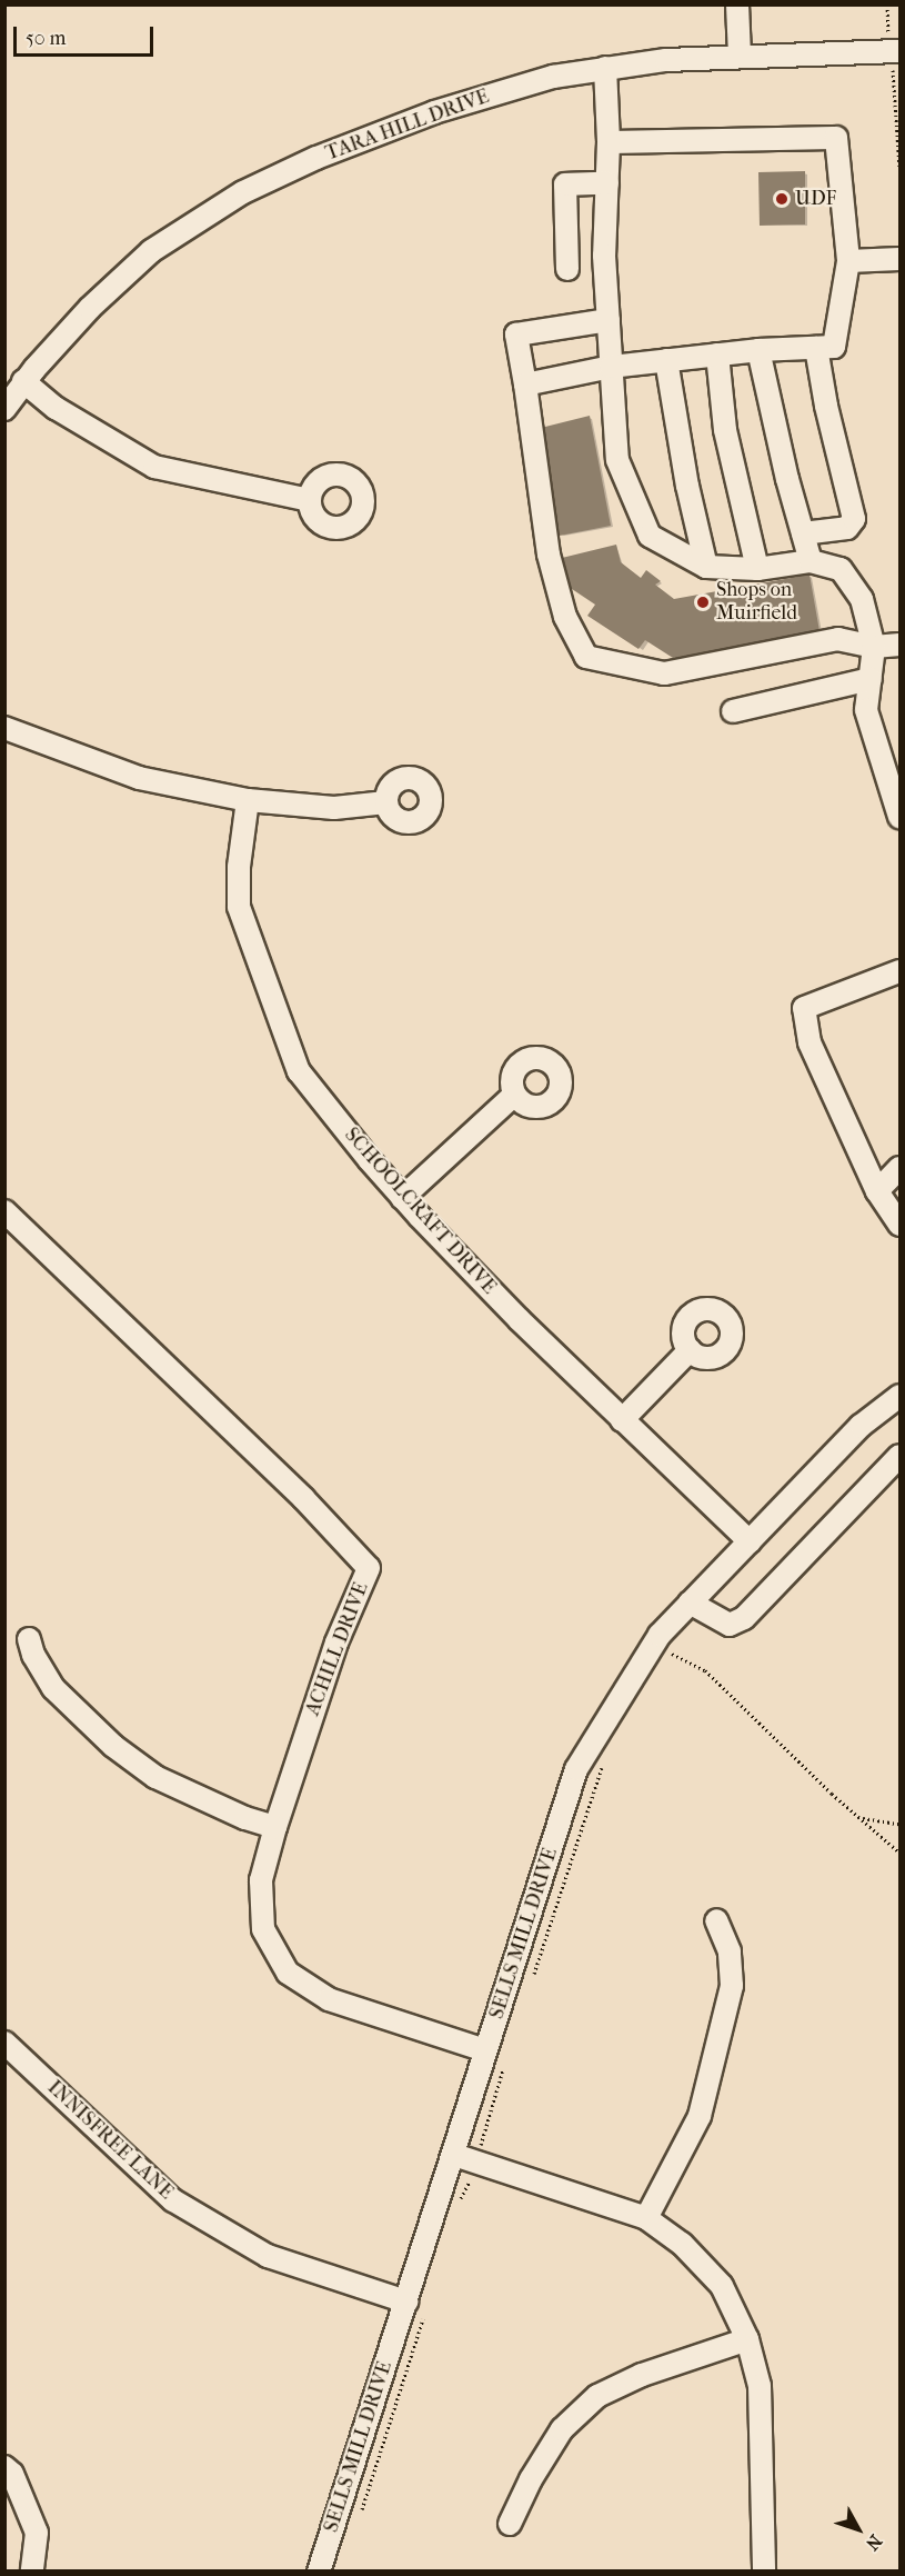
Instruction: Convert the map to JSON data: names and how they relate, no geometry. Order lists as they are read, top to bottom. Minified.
{"streets":{"street":["TARA HILL DRIVE","SCHOOLCRAFT DRIVE","ACHILL DRIVE","SELLS MILL DRIVE","INNISFREE LANE"]},"crossings":[["SCHOOLCRAFT DRIVE","SELLS MILL DRIVE"],["ACHILL DRIVE","SELLS MILL DRIVE"],["SELLS MILL DRIVE","INNISFREE LANE"]],"places":["UDF","Shops on Muirfield"],"scale_bar":"50 m","north":"bottom right"}
